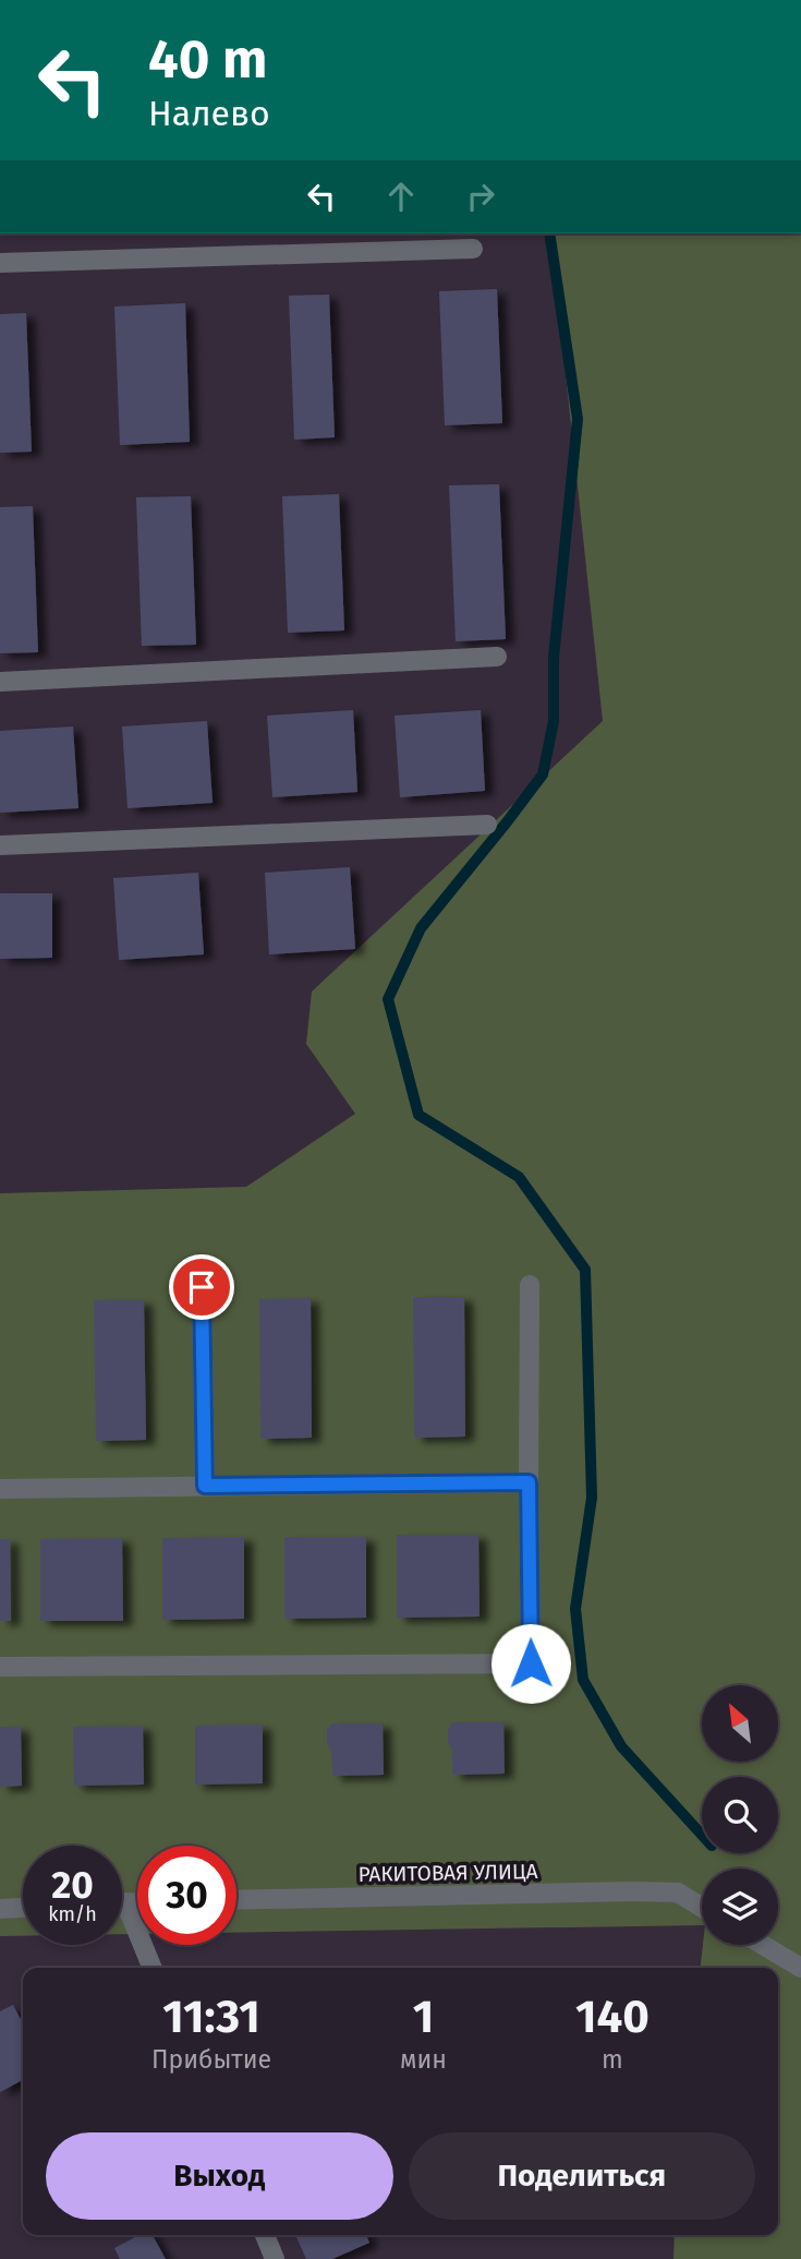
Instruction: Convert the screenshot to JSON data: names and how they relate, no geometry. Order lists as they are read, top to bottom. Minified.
{"streets":{"street":["РАКИТОВАЯ УЛИЦА"]},"north":"top left","page":{"turn":["40 m","Налево"],"speed":"20 km/h","limit":"30","eta":["11:31","Прибытие","1","мин","140","m"],"buttons":["Выход","Поделиться"]}}
